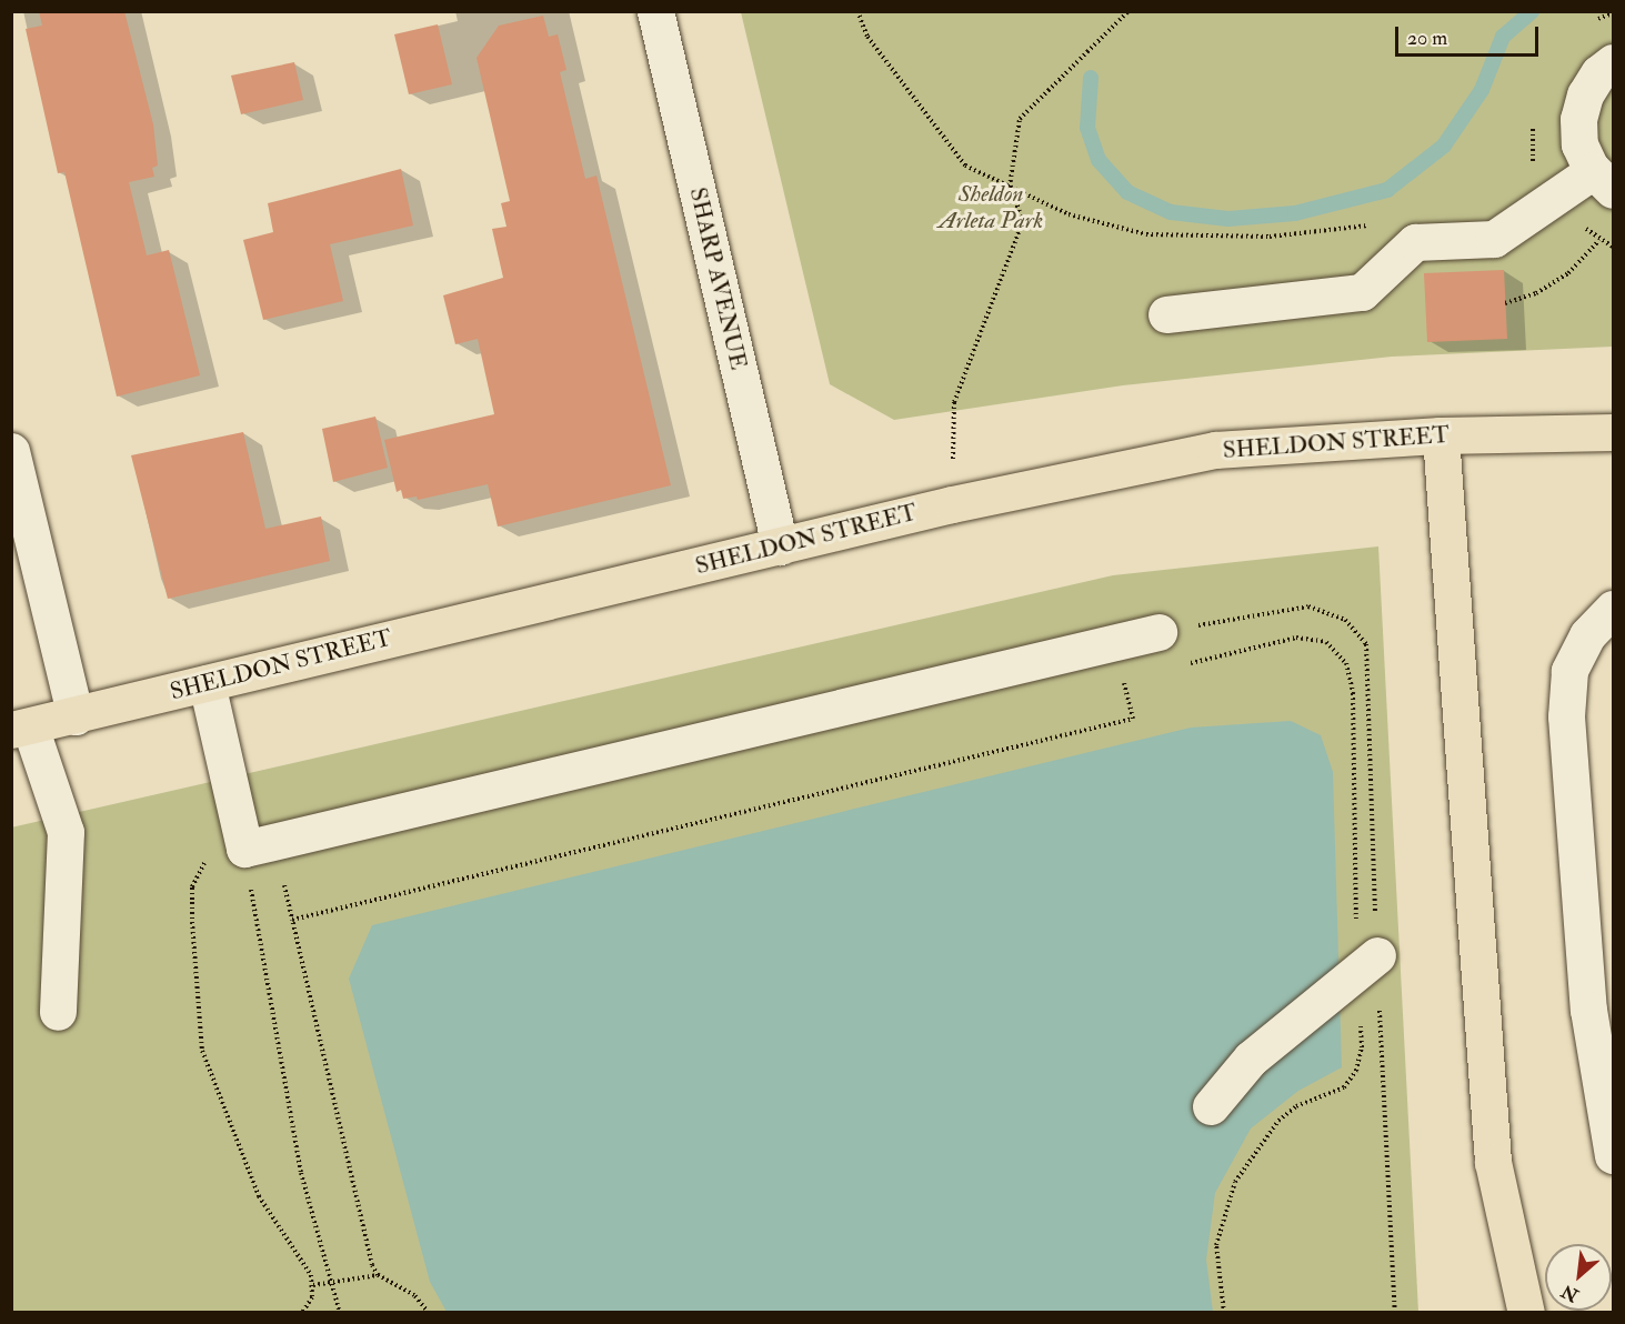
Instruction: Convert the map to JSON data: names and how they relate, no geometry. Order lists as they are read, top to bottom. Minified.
{"streets":{"main road":["SHELDON STREET"],"street":["SHARP AVENUE"]},"crossings":[["SHARP AVENUE","SHELDON STREET"]],"parks":["Sheldon Arleta Park"],"scale_bar":"20 m","north":"bottom left"}
